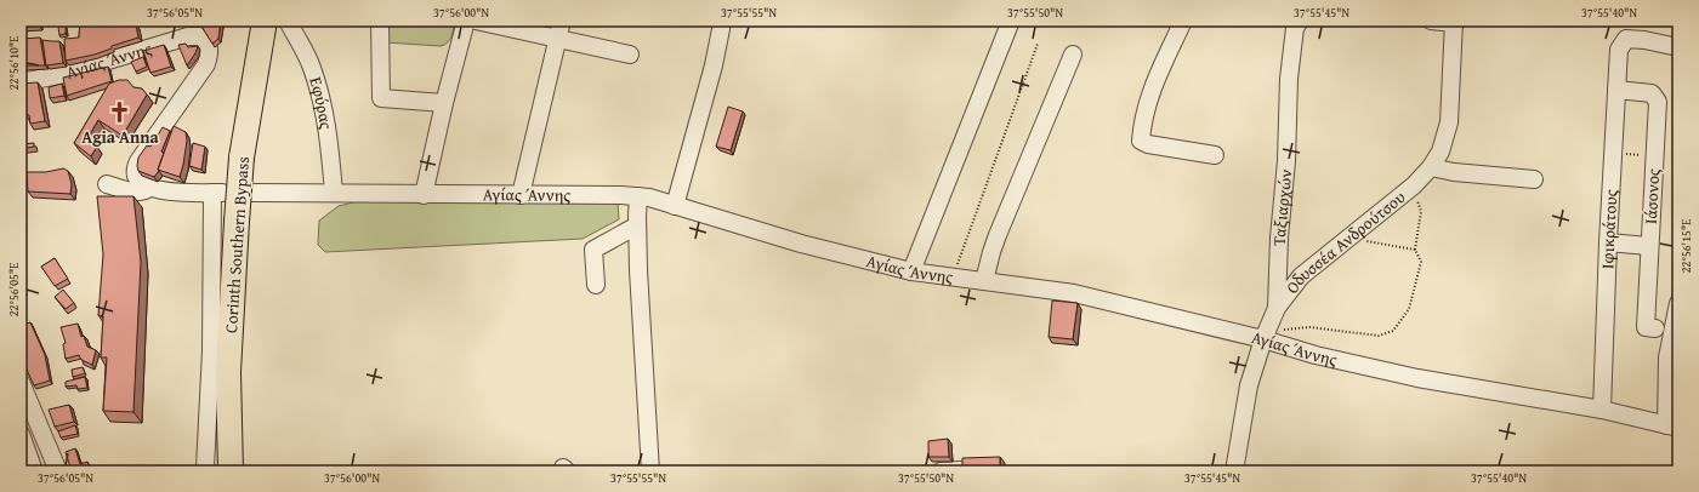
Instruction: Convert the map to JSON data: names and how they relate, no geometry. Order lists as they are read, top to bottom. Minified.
{"streets":{"highway":["Corinth Southern Bypass"],"street":["Αγίας Άννης","Εφύρας","Ιάσονος","Ταξιαρχών","Ιφικράτους","Οδυσσέα Ανδρούτσου"]},"crossings":[["Αγίας Άννης","Εφύρας"],["Αγίας Άννης","Ιφικράτους"],["Αγίας Άννης","Οδυσσέα Ανδρούτσου"],["Ιάσονος","Ιφικράτους"],["Ταξιαρχών","Οδυσσέα Ανδρούτσου"]],"places":{"church":["Agia Anna"]},"coordinates":["37°56'05\"N","37°56'00\"N","37°55'55\"N","37°55'50\"N","37°55'45\"N","37°55'40\"N","22°56'10\"E","22°56'15\"E","22°56'05\"E"]}
